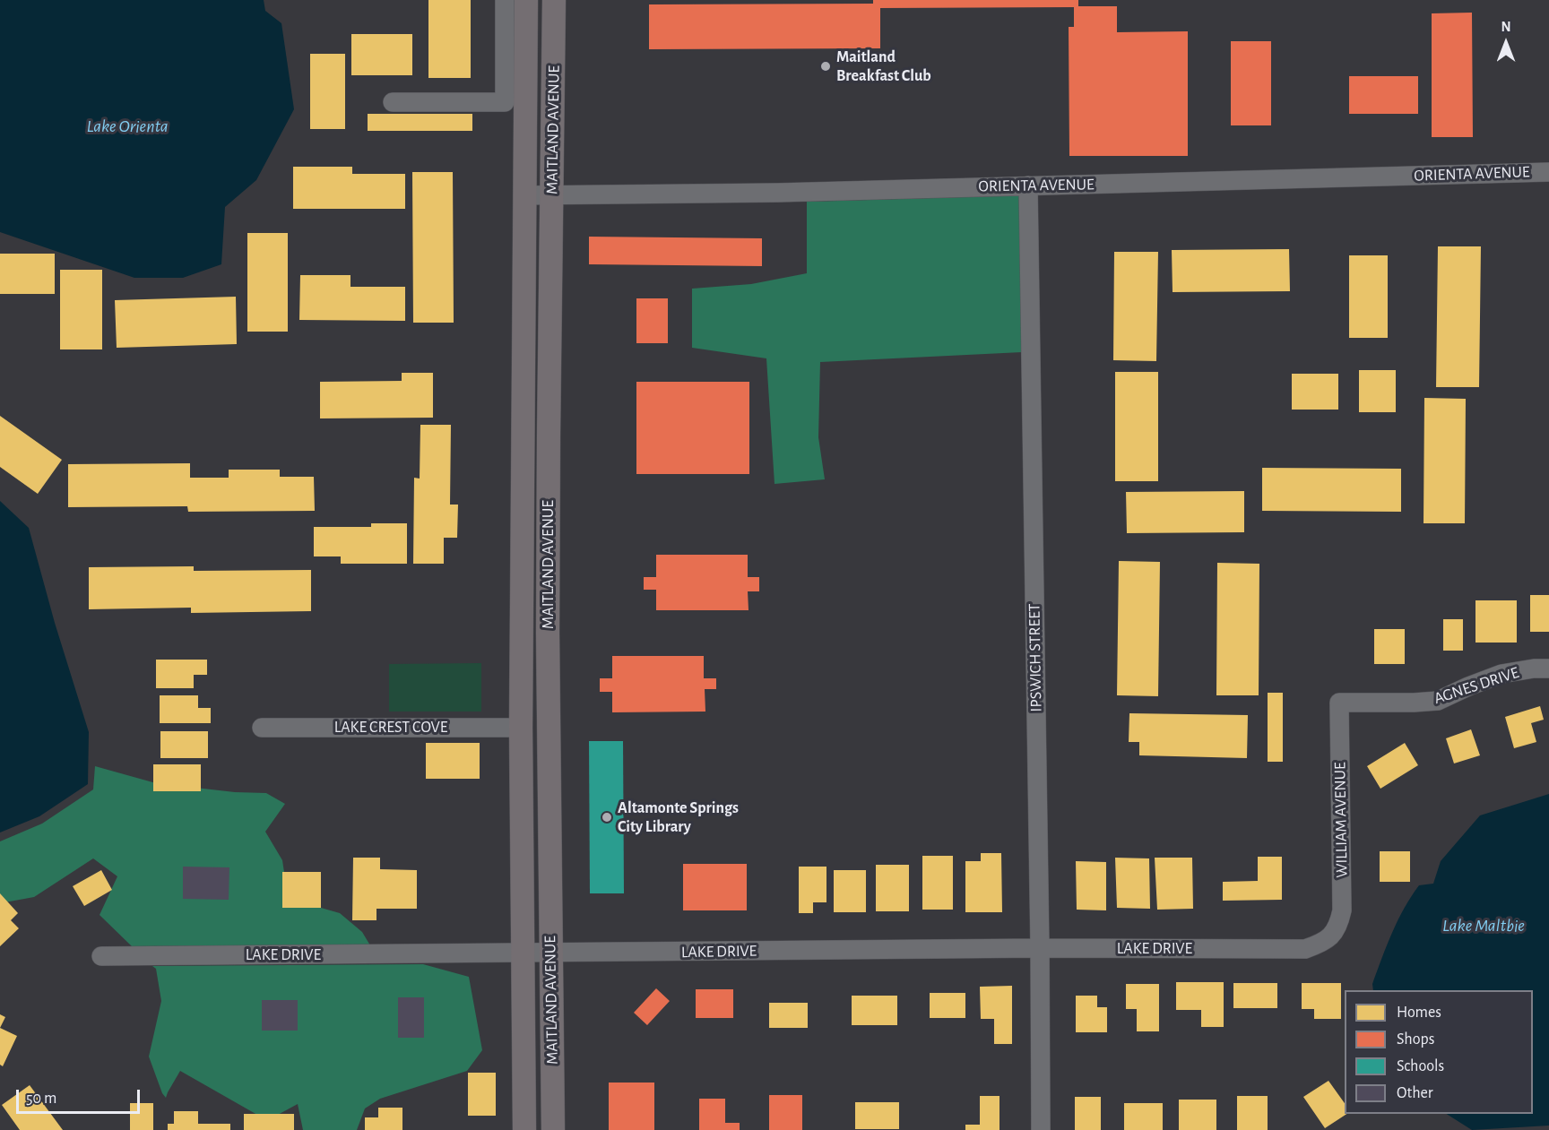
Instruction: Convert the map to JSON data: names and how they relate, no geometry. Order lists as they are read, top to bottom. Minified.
{"streets":{"main road":["MAITLAND AVENUE"],"street":["ORIENTA AVENUE","IPSWICH STREET","AGNES DRIVE","LAKE CREST COVE","WILLIAM AVENUE","LAKE DRIVE"]},"crossings":[["MAITLAND AVENUE","ORIENTA AVENUE"],["MAITLAND AVENUE","LAKE CREST COVE"],["MAITLAND AVENUE","LAKE DRIVE"],["ORIENTA AVENUE","IPSWICH STREET"],["IPSWICH STREET","LAKE DRIVE"],["AGNES DRIVE","WILLIAM AVENUE"],["WILLIAM AVENUE","LAKE DRIVE"]],"water":["Lake Orienta","Lake Maltbie"],"places":["Maitland Breakfast Club","Altamonte Springs City Library"],"legend":["Homes","Shops","Schools","Other"],"scale_bar":"50 m","north":"top"}
